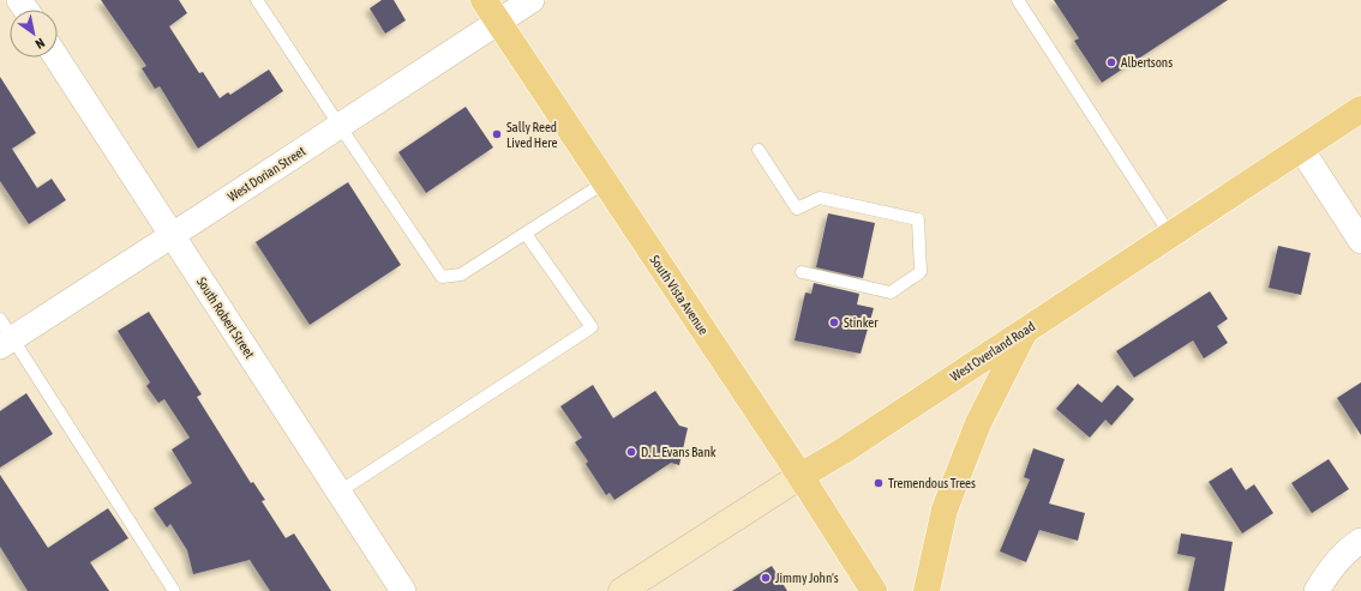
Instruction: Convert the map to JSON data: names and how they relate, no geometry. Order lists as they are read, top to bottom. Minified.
{"streets":{"main road":["South Vista Avenue","West Overland Road"],"street":["West Dorian Street","South Robert Street"]},"crossings":[["West Dorian Street","South Vista Avenue"],["West Dorian Street","South Robert Street"],["South Vista Avenue","West Overland Road"]],"places":["Albertsons","Sally Reed Lived Here","Stinker","D. L. Evans Bank","Tremendous Trees","Jimmy John's"],"north":"bottom right"}
